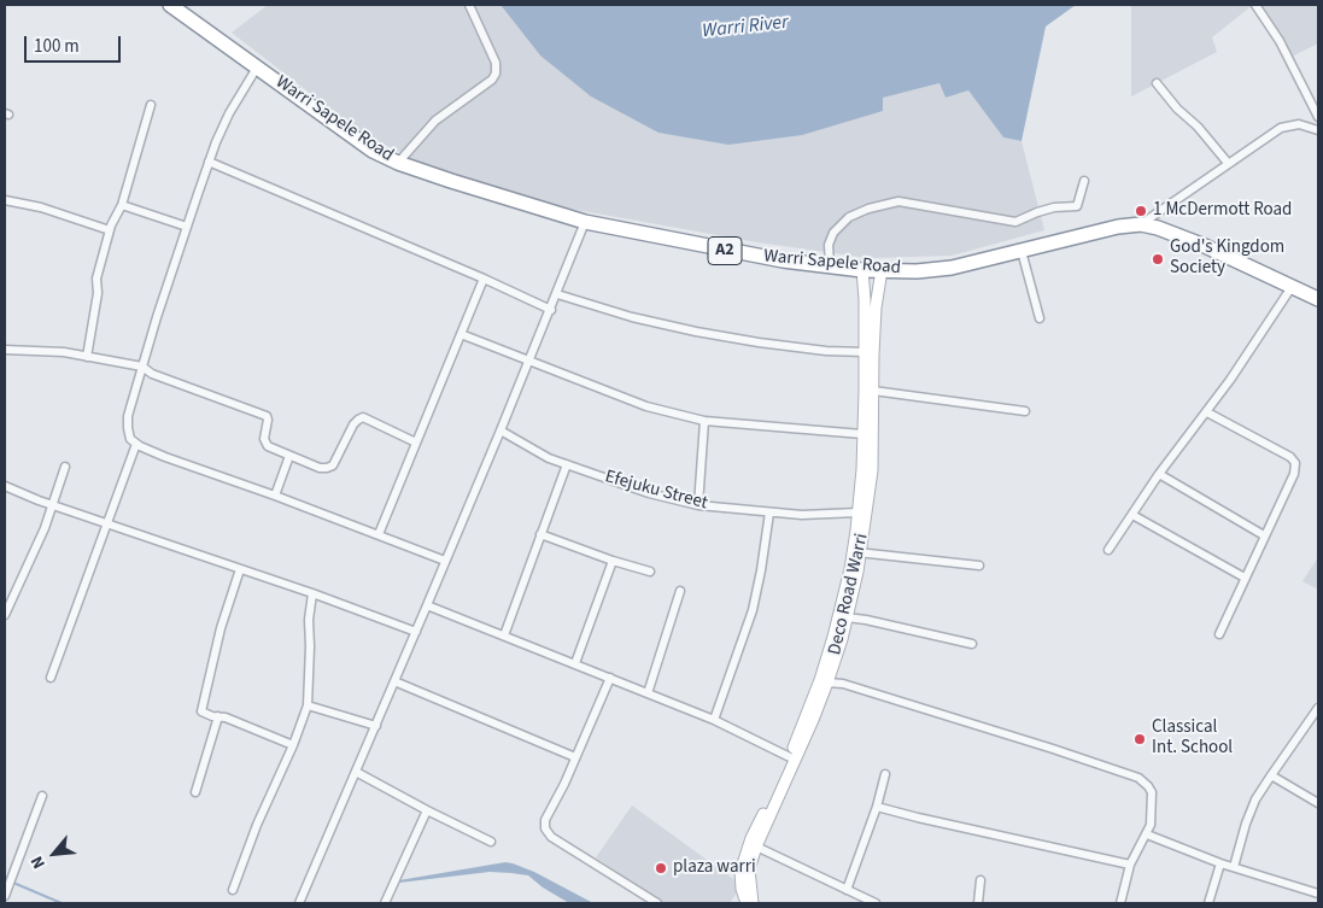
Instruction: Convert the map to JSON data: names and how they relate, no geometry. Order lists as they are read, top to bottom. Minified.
{"streets":{"highway":["Warri Sapele Road","A2"],"main road":["Deco Road Warri"],"street":["Efejuku Street"]},"crossings":[["Warri Sapele Road","Deco Road Warri"],["Efejuku Street","Deco Road Warri"]],"water":["Warri River"],"places":["1 McDermott Road","God's Kingdom Society","Classical Int. School","plaza warri"],"scale_bar":"100 m","north":"bottom left"}
